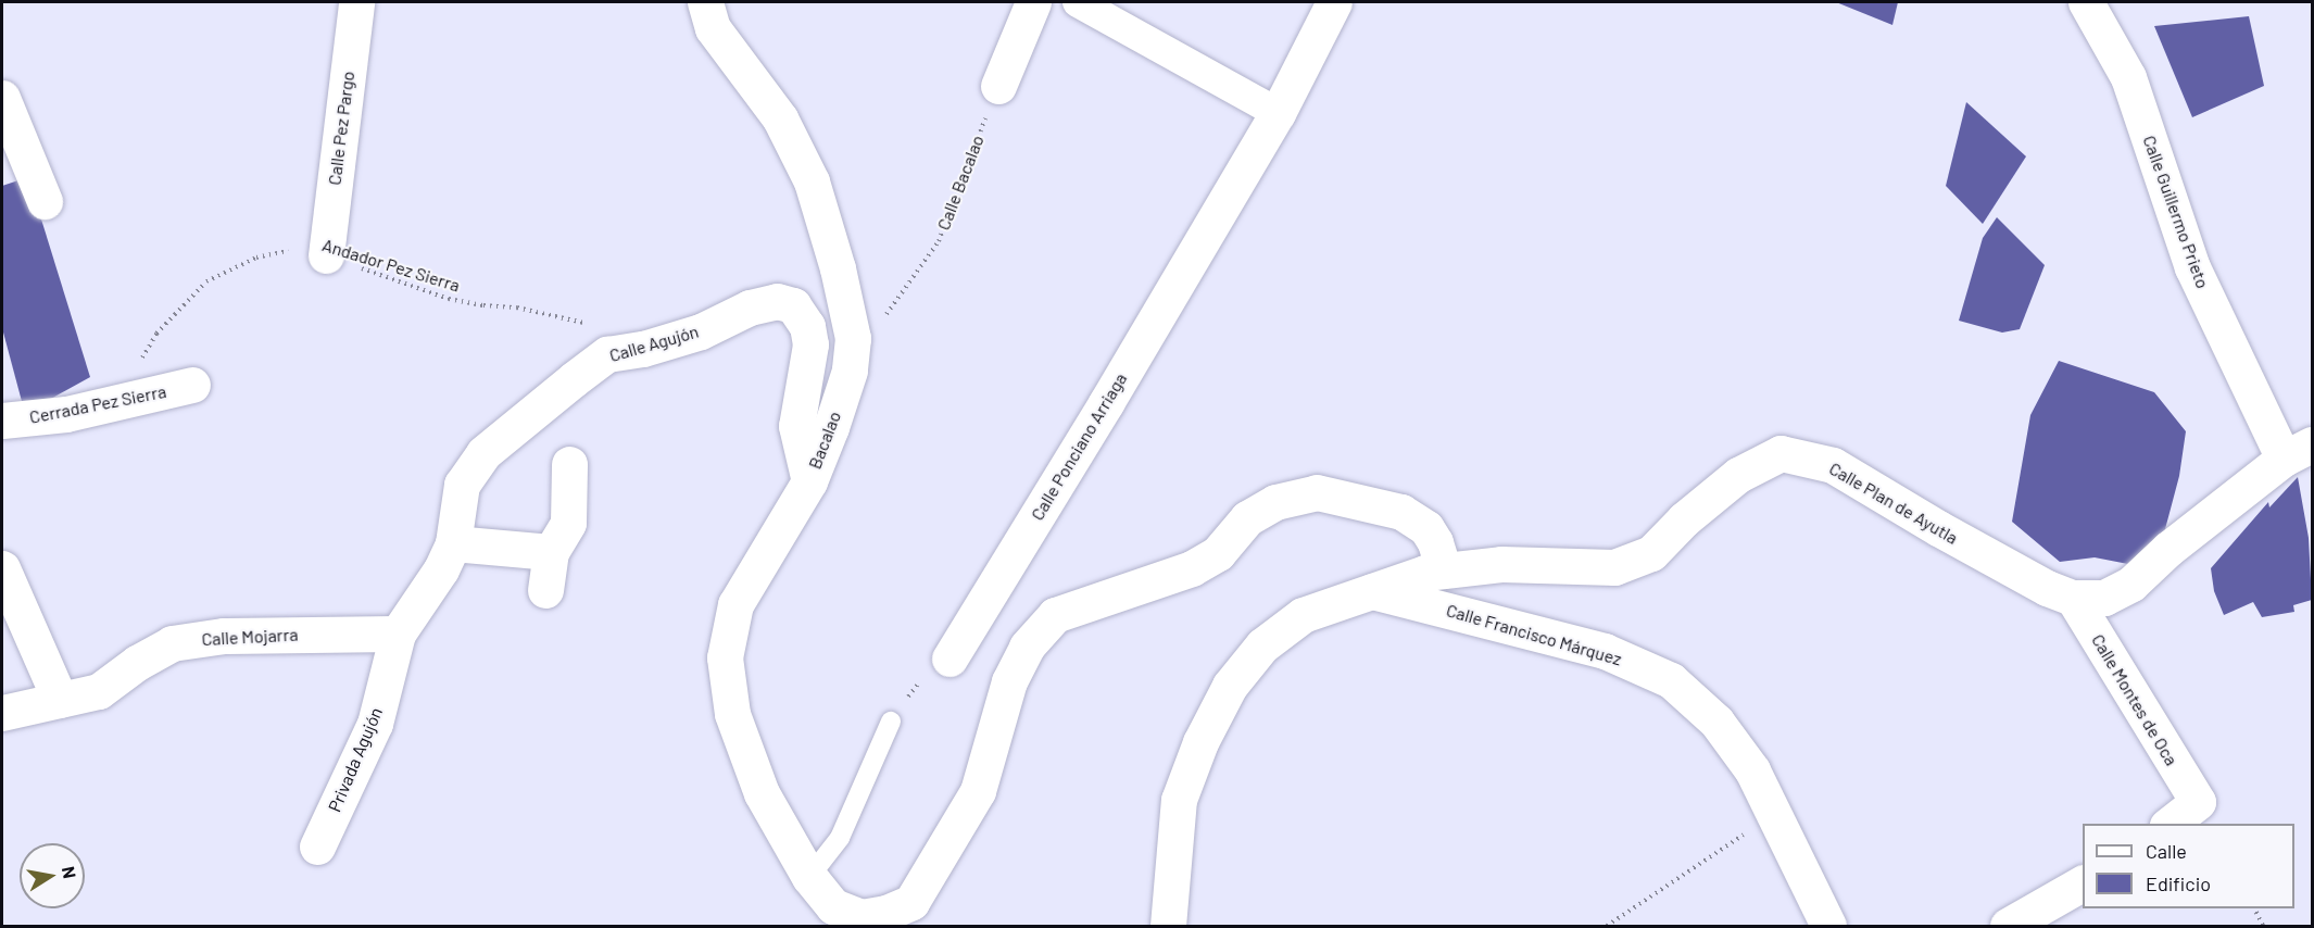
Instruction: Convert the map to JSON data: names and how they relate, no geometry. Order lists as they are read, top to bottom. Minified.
{"streets":{"street":["Calle Pez Pargo","Calle Guillermo Prieto","Calle Agujón","Cerrada Pez Sierra","Bacalao","Calle Ponciano Arriaga","Calle Plan de Ayutla","Calle Francisco Márquez","Calle Mojarra","Calle Montes de Oca","Privada Agujón"],"path":["Calle Bacalao","Andador Pez Sierra"]},"crossings":[["Calle Pez Pargo","Andador Pez Sierra"],["Calle Bacalao","Bacalao"],["Calle Guillermo Prieto","Calle Plan de Ayutla"],["Andador Pez Sierra","Cerrada Pez Sierra"],["Calle Agujón","Bacalao"],["Calle Agujón","Calle Mojarra"],["Calle Agujón","Privada Agujón"],["Calle Plan de Ayutla","Calle Francisco Márquez"],["Calle Plan de Ayutla","Calle Montes de Oca"],["Calle Mojarra","Privada Agujón"]],"legend":["Calle","Edificio"],"north":"right"}
